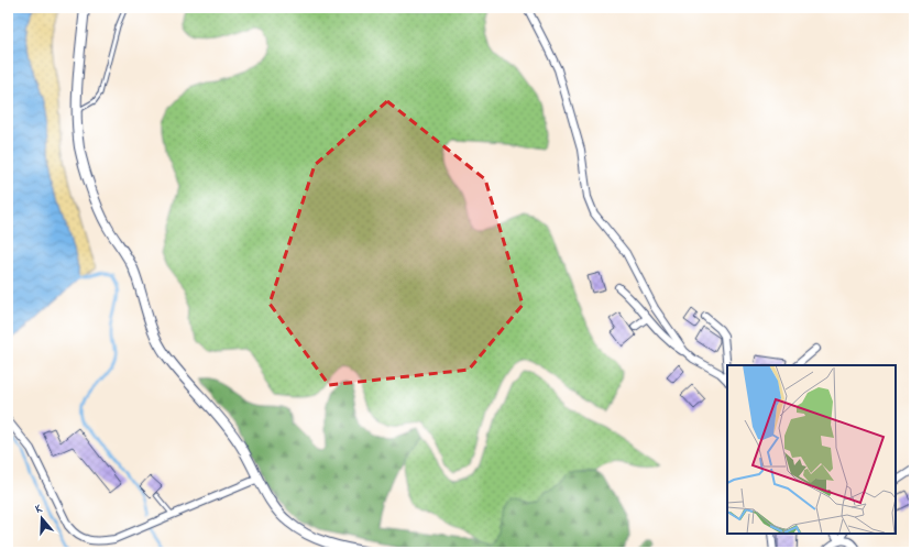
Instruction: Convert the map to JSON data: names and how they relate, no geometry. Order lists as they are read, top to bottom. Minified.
{"north":"top"}
